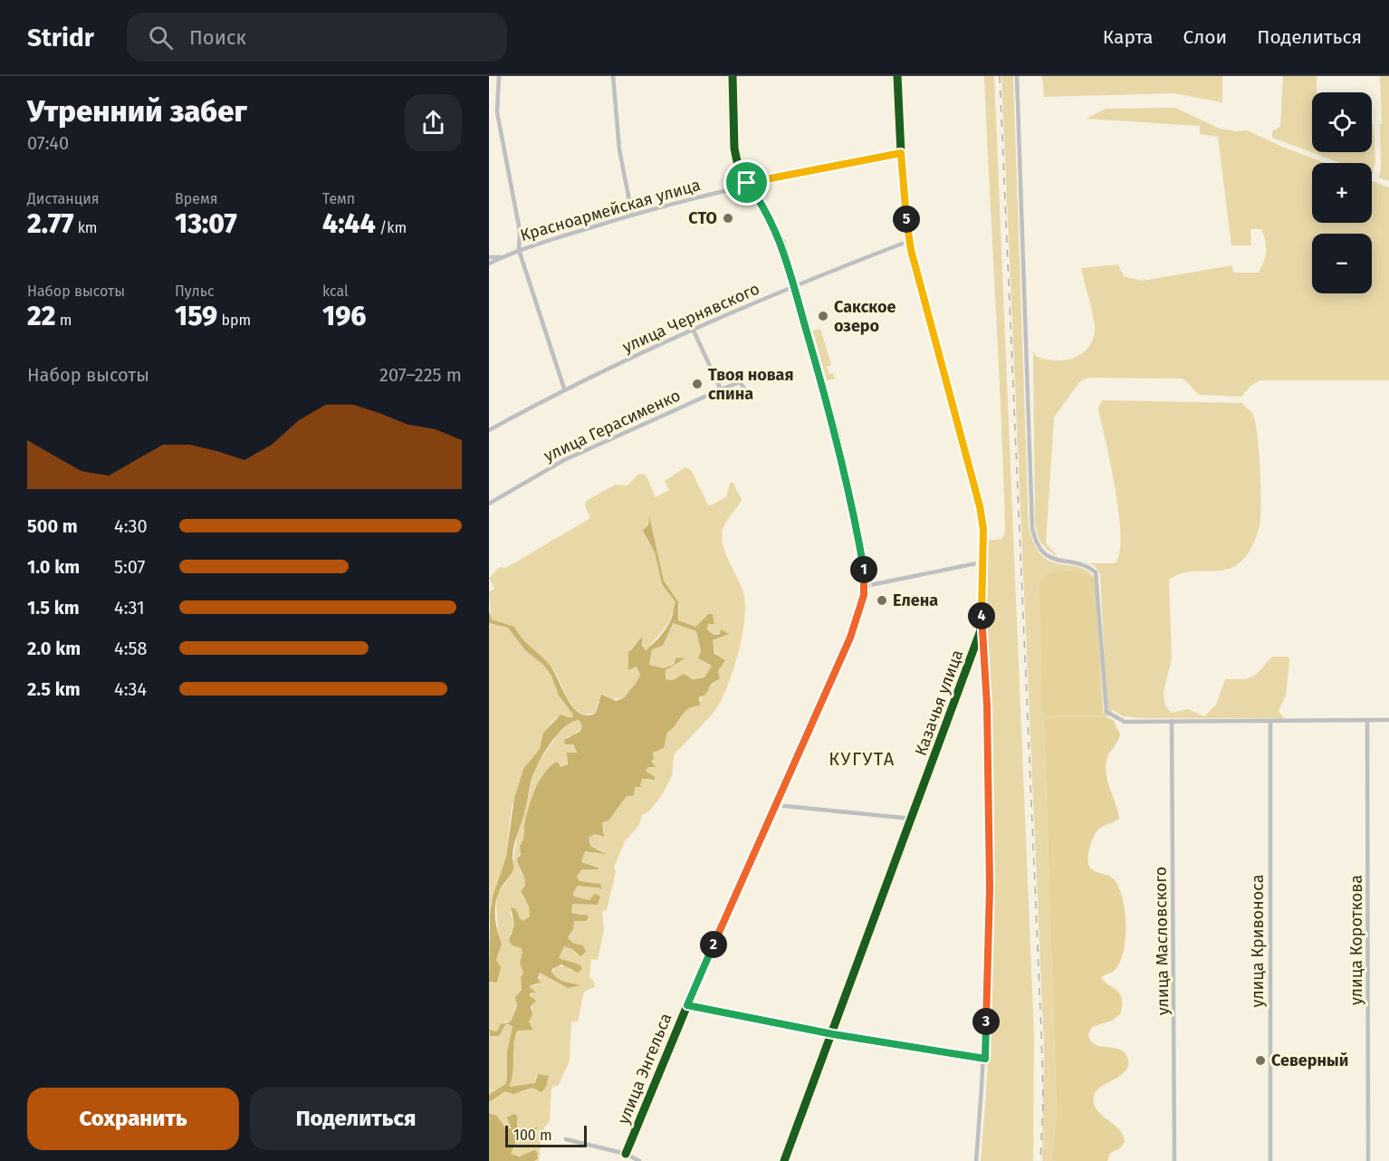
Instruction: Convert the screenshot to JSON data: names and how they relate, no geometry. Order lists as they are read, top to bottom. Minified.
{"streets":{"street":["Красноармейская улица","улица Чернявского","улица Герасименко","Казачья улица","улица Короткова","улица Масловского","улица Кривоноса","улица Энгельса"]},"crossings":[["Красноармейская улица","Казачья улица"],["Красноармейская улица","улица Энгельса"],["улица Чернявского","Казачья улица"],["улица Чернявского","улица Энгельса"]],"districts":["КУГУТА"],"places":["СТО","Сакское озеро","Твоя новая спина","Елена","Северный"],"scale_bar":"100 m","page":{"header":"Stridr","search":"Поиск","nav":["Карта","Слои","Поделиться"],"heading":["Утренний забег","07:40"],"map_buttons":["+","−"],"stats":[["Дистанция","2.77 km"],["Время","13:07"],["Темп","4:44 /km"],["Набор высоты","22 m"],["Пульс","159 bpm"],["kcal","196"]],"pins":["5","1","4","2","3"],"chart":["Набор высоты","207–225 m"],"list":[{"name":"500 m","note":"4:30"},{"name":"1.0 km","note":"5:07"},{"name":"1.5 km","note":"4:31"},{"name":"2.0 km","note":"4:58"},{"name":"2.5 km","note":"4:34"}],"buttons":["Сохранить","Поделиться"],"scale":"100 m"}}
